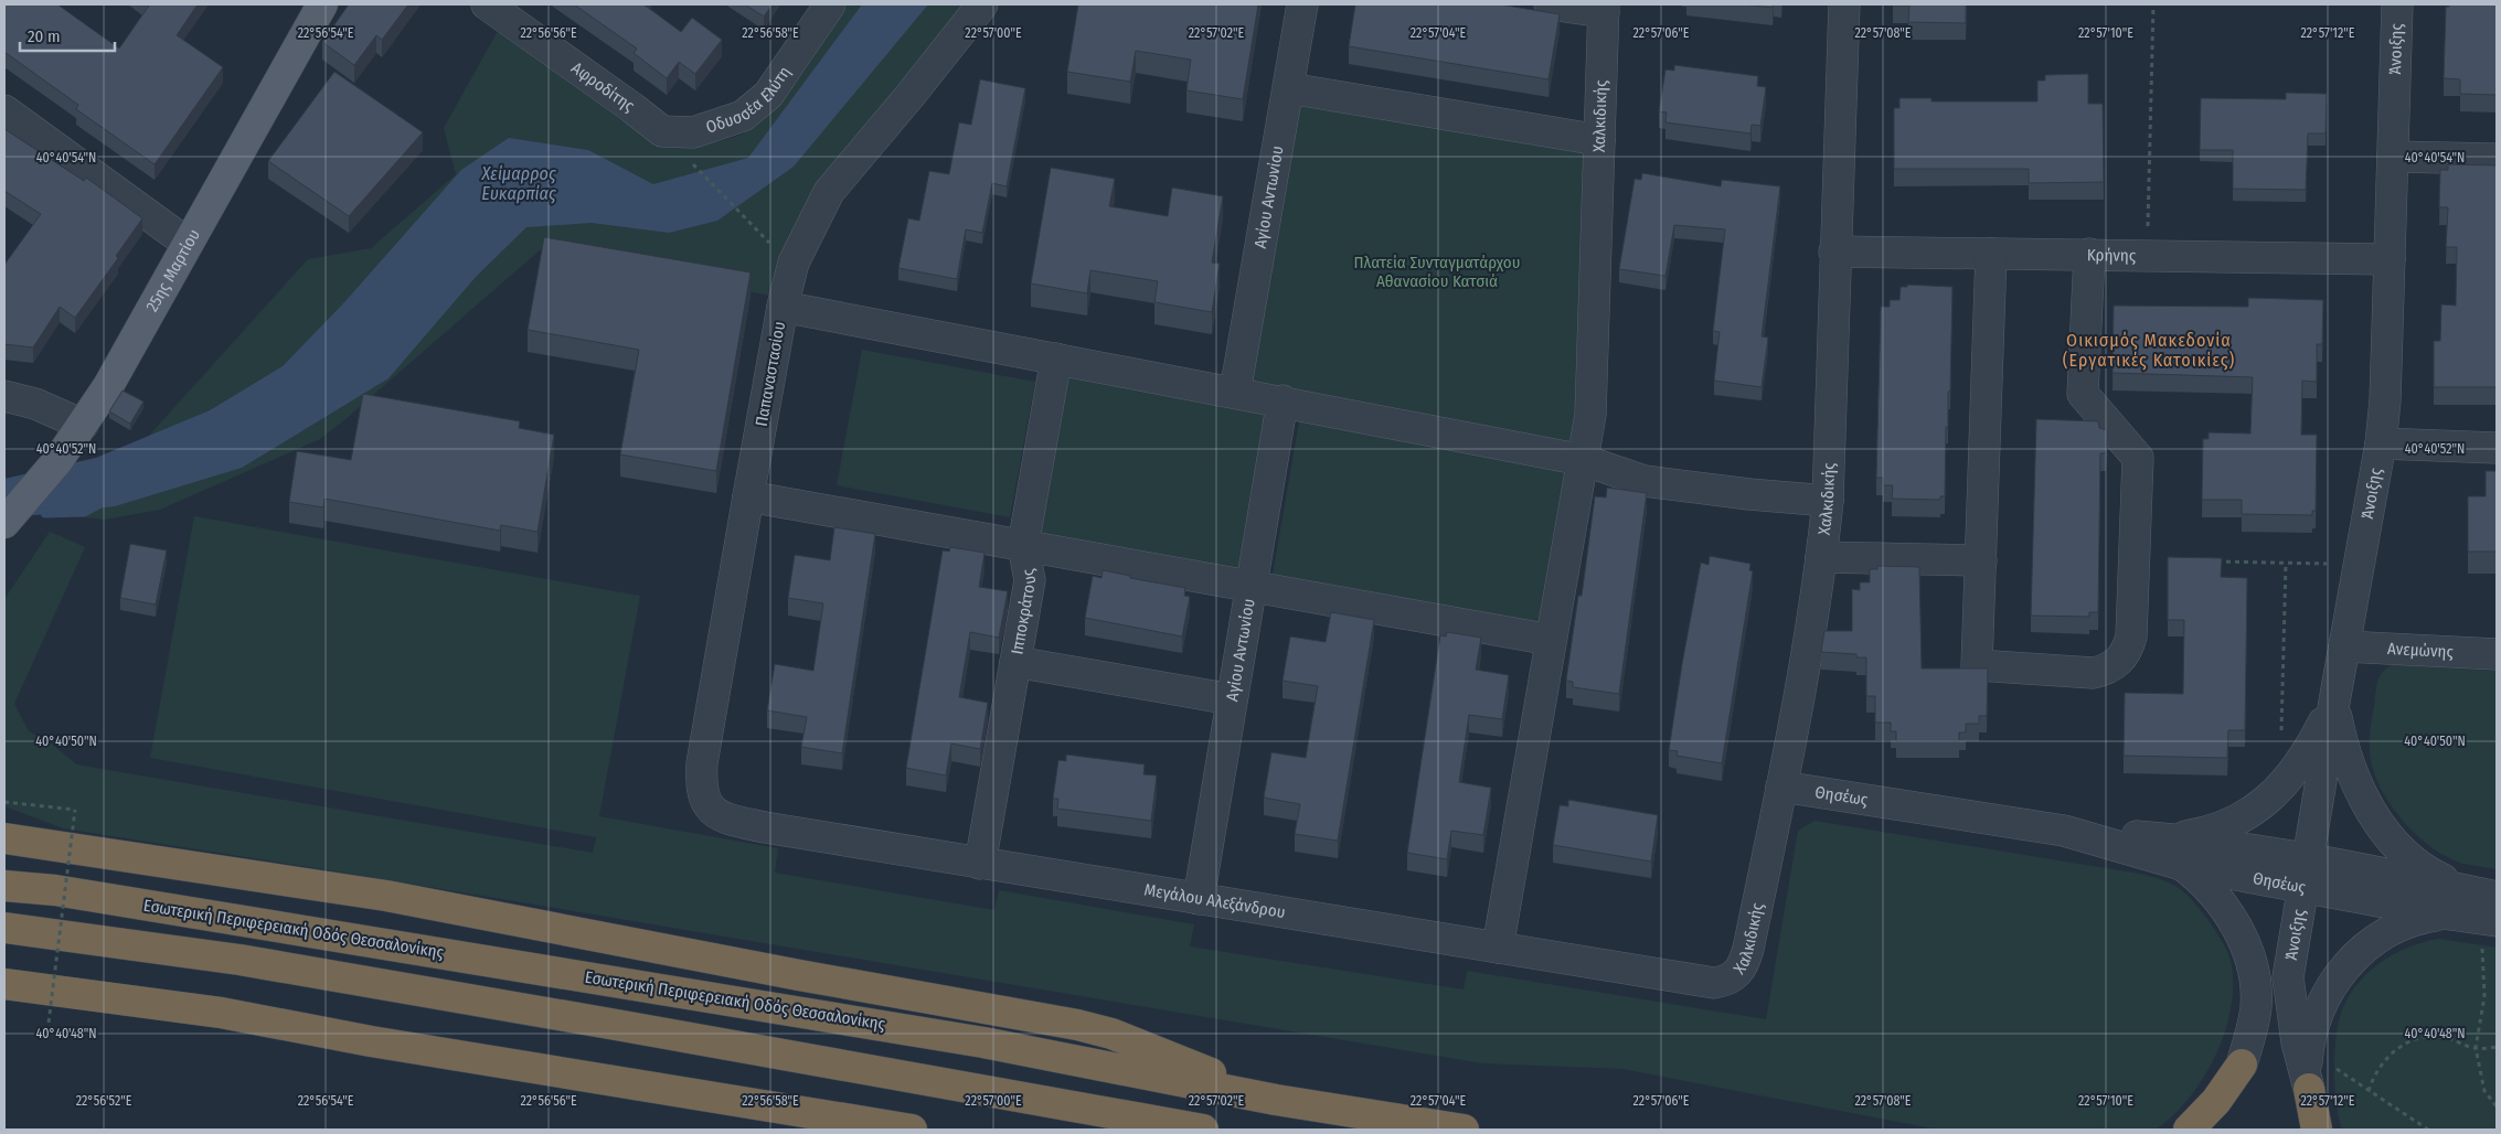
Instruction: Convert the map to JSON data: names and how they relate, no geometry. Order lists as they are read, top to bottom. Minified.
{"streets":{"highway":["Εσωτερική Περιφερειακή Οδός Θεσσαλονίκης"],"main road":["25ης Μαρτίου"],"street":["Άνοιξης","Αφροδίτης","Οδυσσέα Ελύτη","Χαλκιδικής","Αγίου Αντωνίου","Κρήνης","Παπαναστασίου","Ιπποκράτους","Ανεμώνης","Θησέως","Μεγάλου Αλεξάνδρου"]},"crossings":[["Άνοιξης","Κρήνης"],["Άνοιξης","Ανεμώνης"],["Άνοιξης","Θησέως"],["Αφροδίτης","Οδυσσέα Ελύτη"],["Χαλκιδικής","Κρήνης"],["Χαλκιδικής","Θησέως"],["Χαλκιδικής","Μεγάλου Αλεξάνδρου"],["Αγίου Αντωνίου","Μεγάλου Αλεξάνδρου"],["Παπαναστασίου","Μεγάλου Αλεξάνδρου"],["Ιπποκράτους","Μεγάλου Αλεξάνδρου"]],"districts":["Οικισμός Μακεδονία (Εργατικές Κατοικίες)"],"water":["Χείμαρρος Ευκαρπίας"],"parks":["Πλατεία Συνταγματάρχου Αθανασίου Κατσιά"],"scale_bar":"20 m","coordinates":["22°56'54\"E","22°56'56\"E","22°56'58\"E","22°57'00\"E","22°57'02\"E","22°57'04\"E","22°57'06\"E","22°57'08\"E","22°57'10\"E","22°57'12\"E","40°40'54\"N","40°40'52\"N","40°40'50\"N","40°40'48\"N","22°56'52\"E"]}
